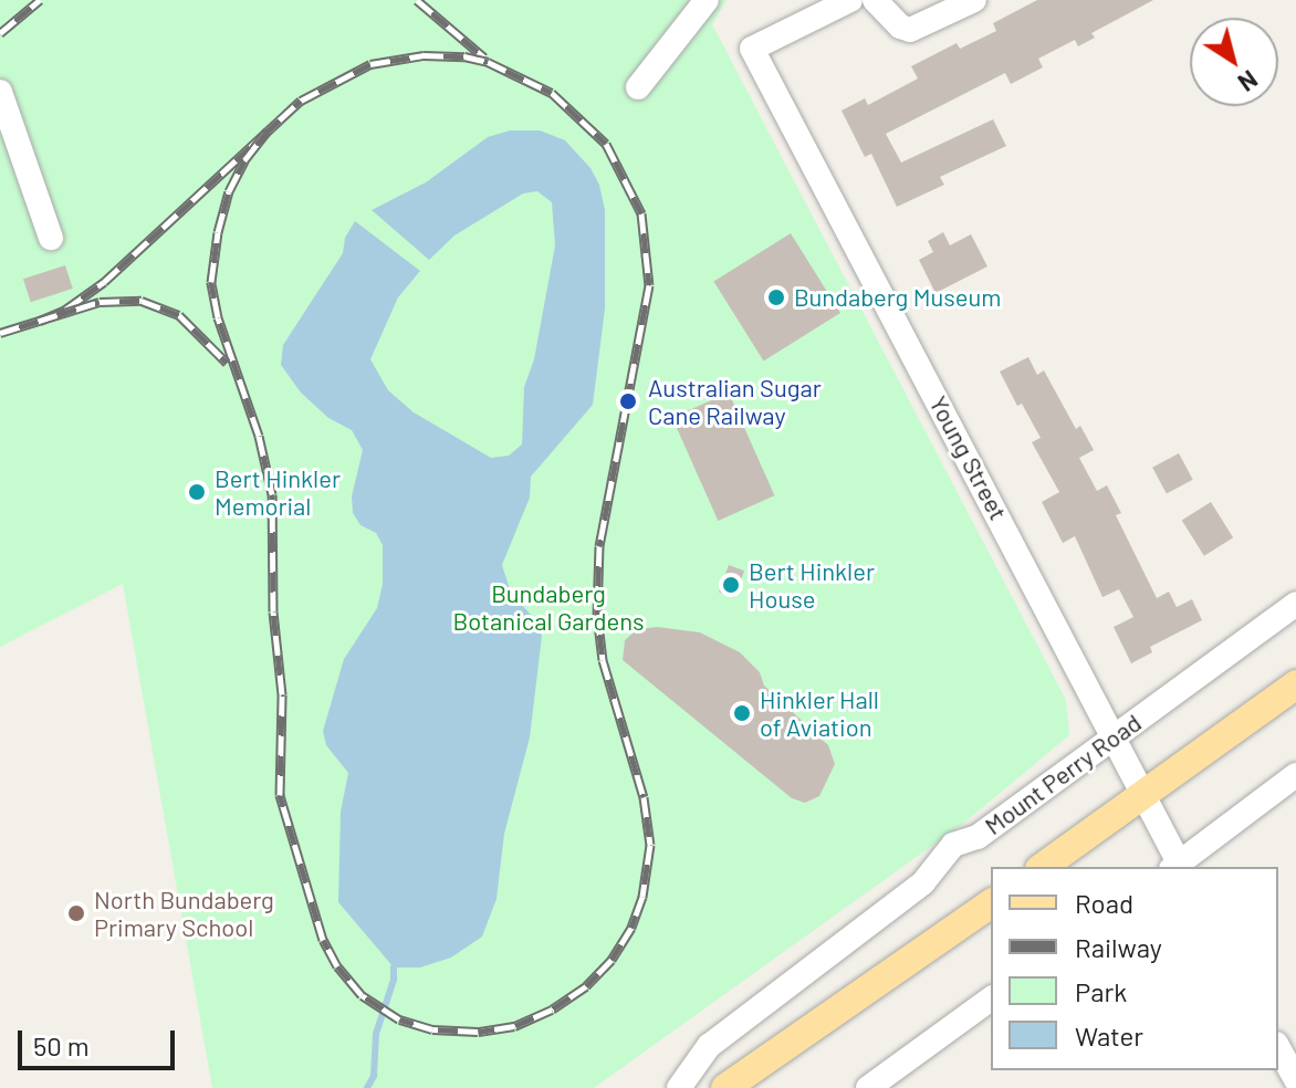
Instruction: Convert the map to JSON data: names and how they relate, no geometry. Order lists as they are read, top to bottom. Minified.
{"streets":{"street":["Young Street","Mount Perry Road"]},"crossings":[["Young Street","Mount Perry Road"]],"parks":["Bundaberg Botanical Gardens"],"places":["Bundaberg Museum","Australian Sugar Cane Railway","Bert Hinkler Memorial","Bert Hinkler House","Hinkler Hall of Aviation","North Bundaberg Primary School"],"legend":["Road","Railway","Park","Water"],"scale_bar":"50 m","north":"bottom right"}
